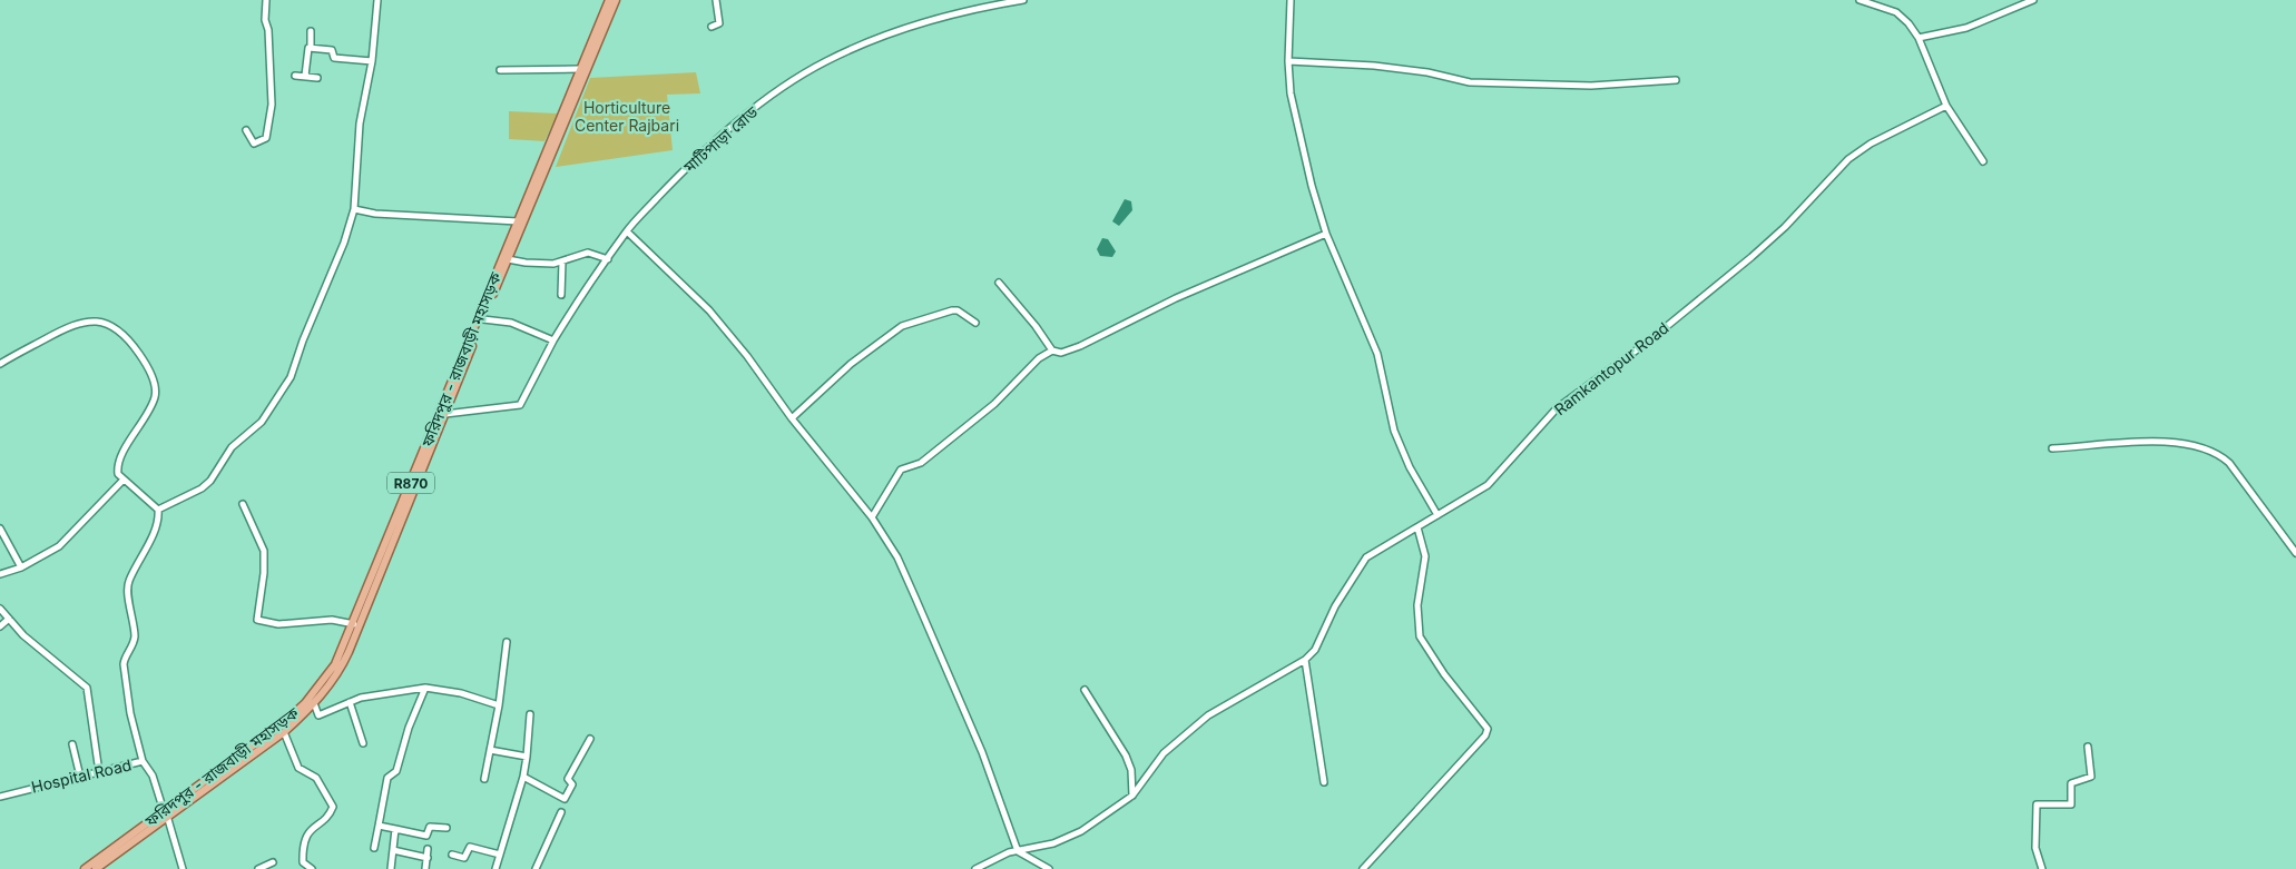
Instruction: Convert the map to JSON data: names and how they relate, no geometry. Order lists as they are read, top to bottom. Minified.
{"streets":{"main road":["ফরিদপুর - রাজবাড়ী মহাসড়ক","R870"],"street":["মাটিপাড়া রোড","Ramkantopur Road","Hospital Road"]},"crossings":[["মাটিপাড়া রোড","ফরিদপুর - রাজবাড়ী মহাসড়ক"],["ফরিদপুর - রাজবাড়ী মহাসড়ক","Hospital Road"]],"parks":["Horticulture Center Rajbari"]}
